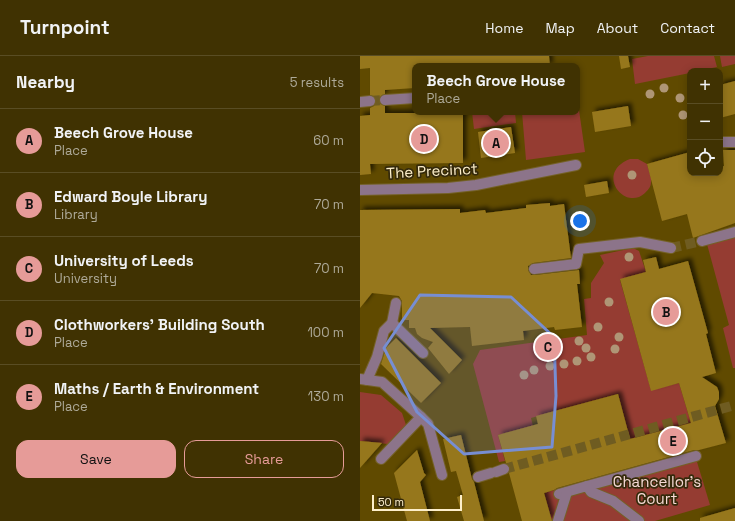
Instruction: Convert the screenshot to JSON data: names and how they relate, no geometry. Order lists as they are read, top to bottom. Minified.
{"streets":{"street":["The Precinct"]},"parks":["Chancellor's Court"],"scale_bar":"50 m","page":{"header":"Turnpoint","nav":["Home","Map","About","Contact"],"heading":["Nearby","5 results"],"popup":["Beech Grove House","Place"],"map_buttons":["+","−"],"list":[{"mark":"A","name":"Beech Grove House","note":"Place","value":"60 m"},{"mark":"B","name":"Edward Boyle Library","note":"Library","value":"70 m"},{"mark":"C","name":"University of Leeds","note":"University","value":"70 m"},{"mark":"D","name":"Clothworkers' Building South","note":"Place","value":"100 m"},{"mark":"E","name":"Maths / Earth & Environment","note":"Place","value":"130 m"}],"pins":["D","A","B","C","E"],"buttons":["Save","Share"],"scale":"50 m"}}
